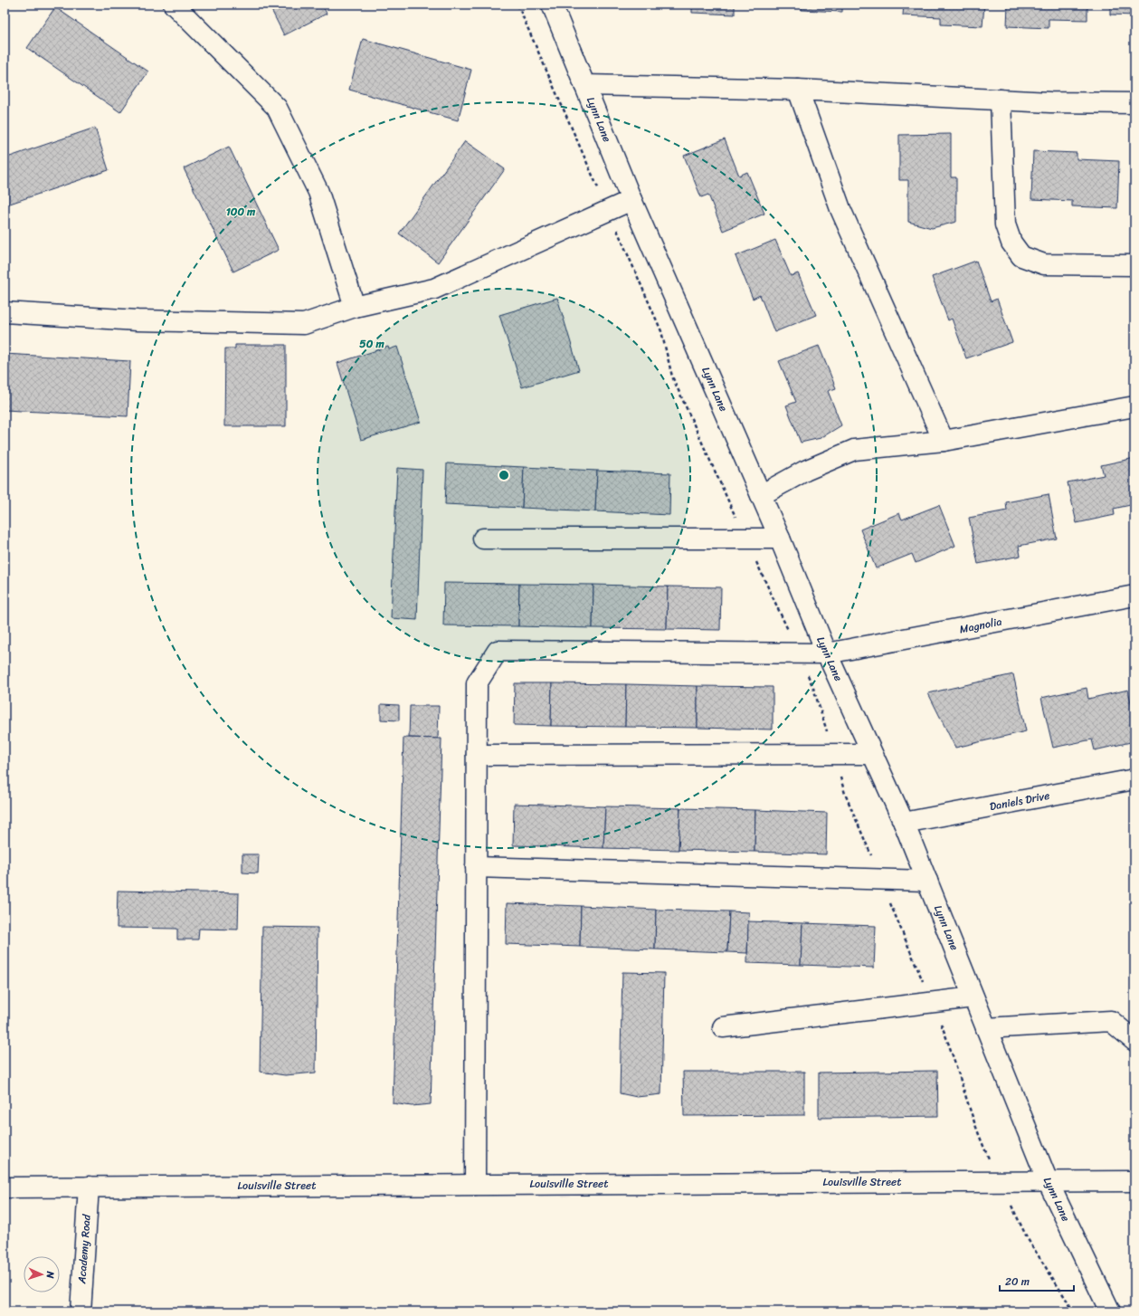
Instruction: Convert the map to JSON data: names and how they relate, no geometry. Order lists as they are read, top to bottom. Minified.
{"streets":{"street":["Lynn Lane","Magnolia","Daniels Drive","Louisville Street","Academy Road"]},"crossings":[["Lynn Lane","Magnolia"],["Lynn Lane","Daniels Drive"],["Lynn Lane","Louisville Street"],["Louisville Street","Academy Road"]],"scale_bar":"20 m","north":"right","rings":["100 m","50 m"]}
